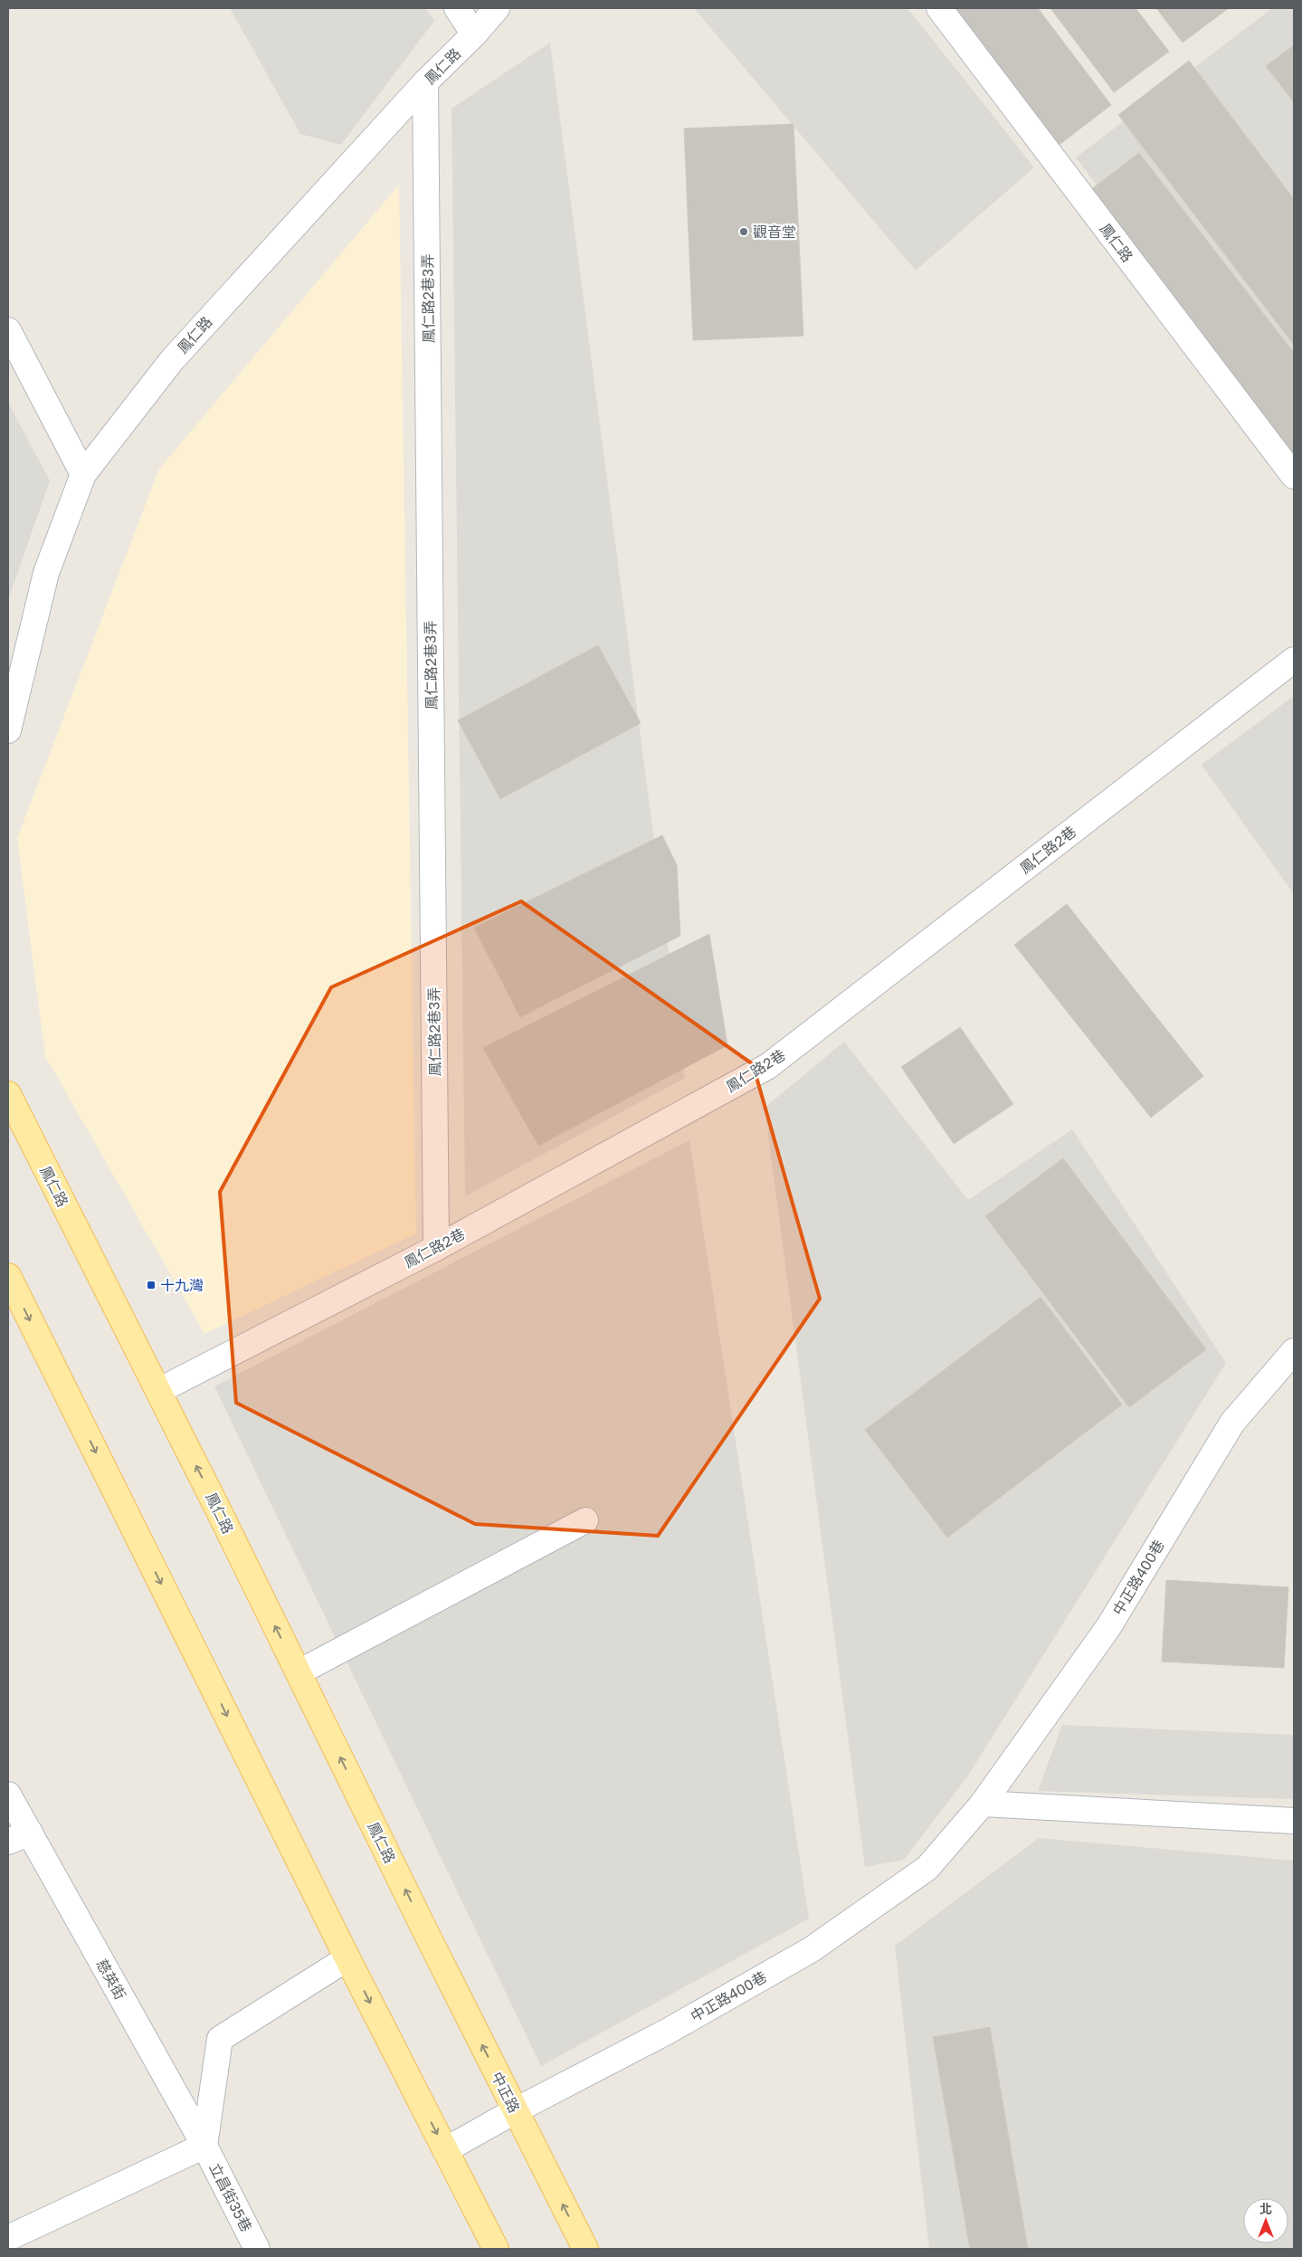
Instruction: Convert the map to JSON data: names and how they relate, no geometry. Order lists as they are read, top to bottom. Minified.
{"streets":{"main road":["鳳仁路","中正路"],"street":["鳳仁路2巷3弄","鳳仁路2巷","中正路400巷","慈英街","立昌街35巷"]},"crossings":[["鳳仁路","鳳仁路2巷3弄"],["鳳仁路","鳳仁路2巷"],["鳳仁路","中正路"],["鳳仁路2巷3弄","鳳仁路2巷"],["中正路400巷","中正路"],["慈英街","立昌街35巷"]],"places":{"other":["觀音堂"],"transit":["十九灣"]},"north":"top"}
